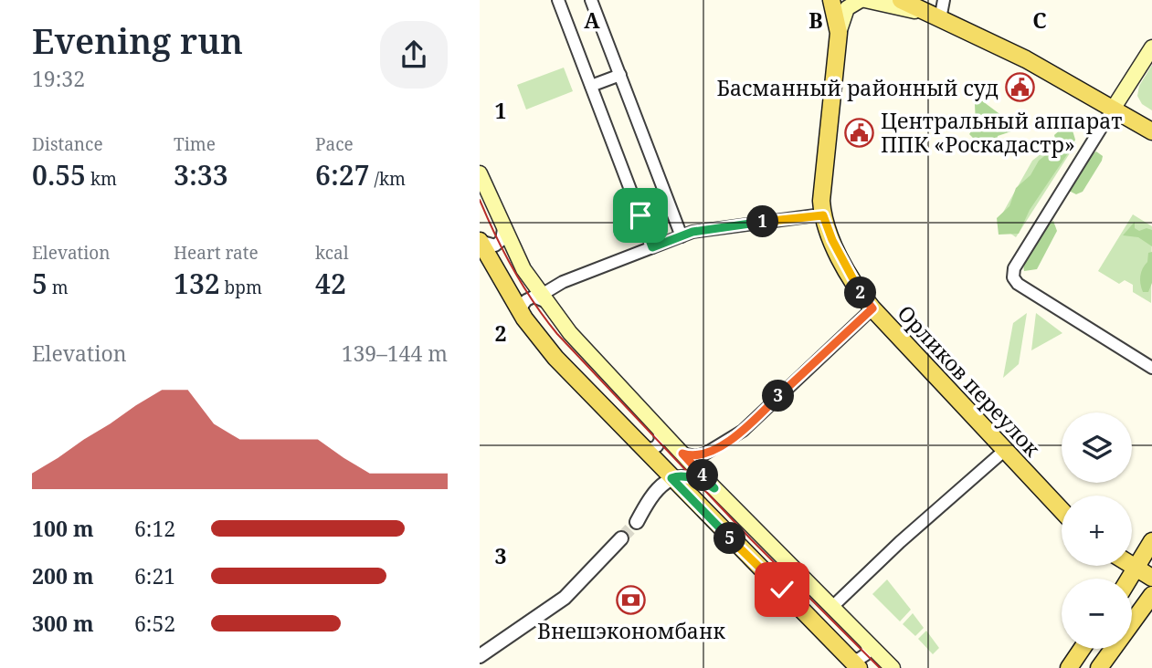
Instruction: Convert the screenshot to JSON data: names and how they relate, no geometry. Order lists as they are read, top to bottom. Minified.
{"streets":{"main road":["Орликов переулок"]},"places":{"public building":["Басманный районный суд","Центральный аппарат ППК «Роскадастр»"],"bank":["Внешэкономбанк"]},"page":{"heading":["Evening run","19:32"],"stats":[["Distance","0.55 km"],["Time","3:33"],["Pace","6:27 /km"],["Elevation","5 m"],["Heart rate","132 bpm"],["kcal","42"]],"pins":["1","2","3","4","5"],"chart":["Elevation","139–144 m"],"map_buttons":["+","−"],"list":[{"name":"100 m","note":"6:12"},{"name":"200 m","note":"6:21"},{"name":"300 m","note":"6:52"}]},"grid":{"columns":["A","B","C"],"rows":["1","2","3"]}}
